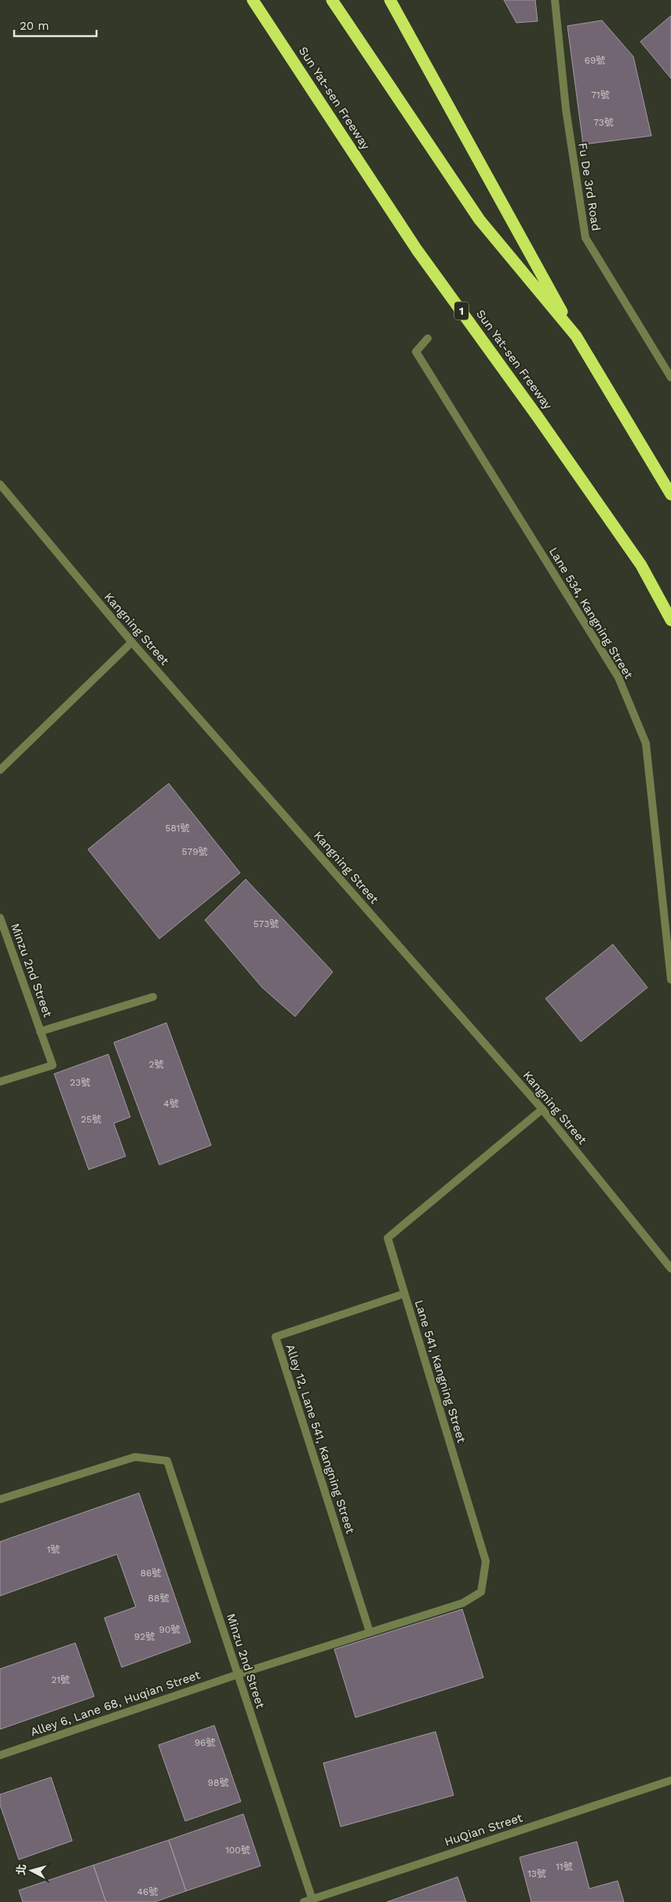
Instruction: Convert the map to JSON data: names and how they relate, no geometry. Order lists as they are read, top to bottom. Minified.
{"streets":{"highway":["Sun Yat-sen Freeway","1"],"street":["Fu De 3rd Road","Lane 534, Kangning Street","Kangning Street","Minzu 2nd Street","Lane 541, Kangning Street","Alley 12, Lane 541, Kangning Street","Alley 6, Lane 68, Huqian Street","HuQian Street"]},"crossings":[["Kangning Street","Lane 541, Kangning Street"],["Minzu 2nd Street","Lane 541, Kangning Street"],["Minzu 2nd Street","Alley 6, Lane 68, Huqian Street"],["Minzu 2nd Street","HuQian Street"],["Lane 541, Kangning Street","Alley 12, Lane 541, Kangning Street"],["Lane 541, Kangning Street","Alley 6, Lane 68, Huqian Street"]],"house_numbers":["69號","71號","73號","581號","579號","573號","2號","23號","4號","25號","1號","86號","88號","90號","92號","21號","96號","98號","100號","11號","13號","46號"],"scale_bar":"20 m","north":"left"}
